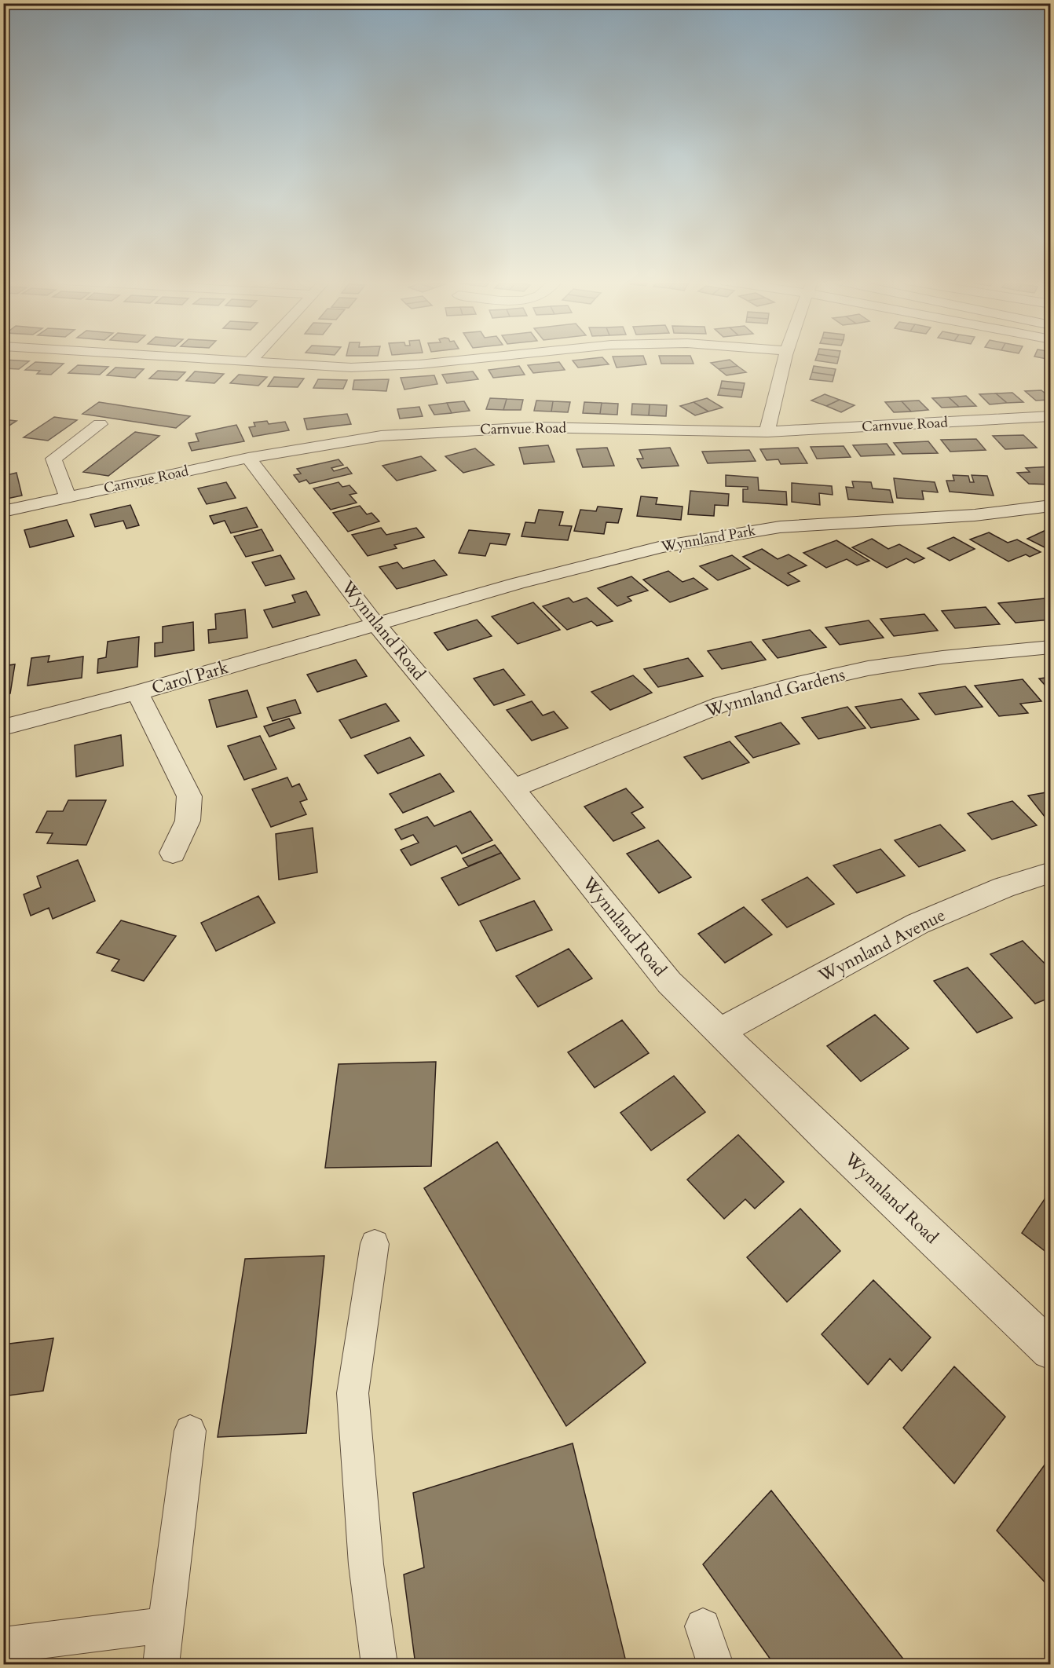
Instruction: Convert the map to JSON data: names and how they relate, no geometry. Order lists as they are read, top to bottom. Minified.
{"streets":{"street":["Carnvue Road","Wynnland Park","Wynnland Road","Carol Park","Wynnland Gardens","Wynnland Avenue"]},"crossings":[["Carnvue Road","Wynnland Road"],["Wynnland Park","Wynnland Road"],["Wynnland Park","Carol Park"],["Wynnland Road","Carol Park"],["Wynnland Road","Wynnland Gardens"],["Wynnland Road","Wynnland Avenue"]]}
